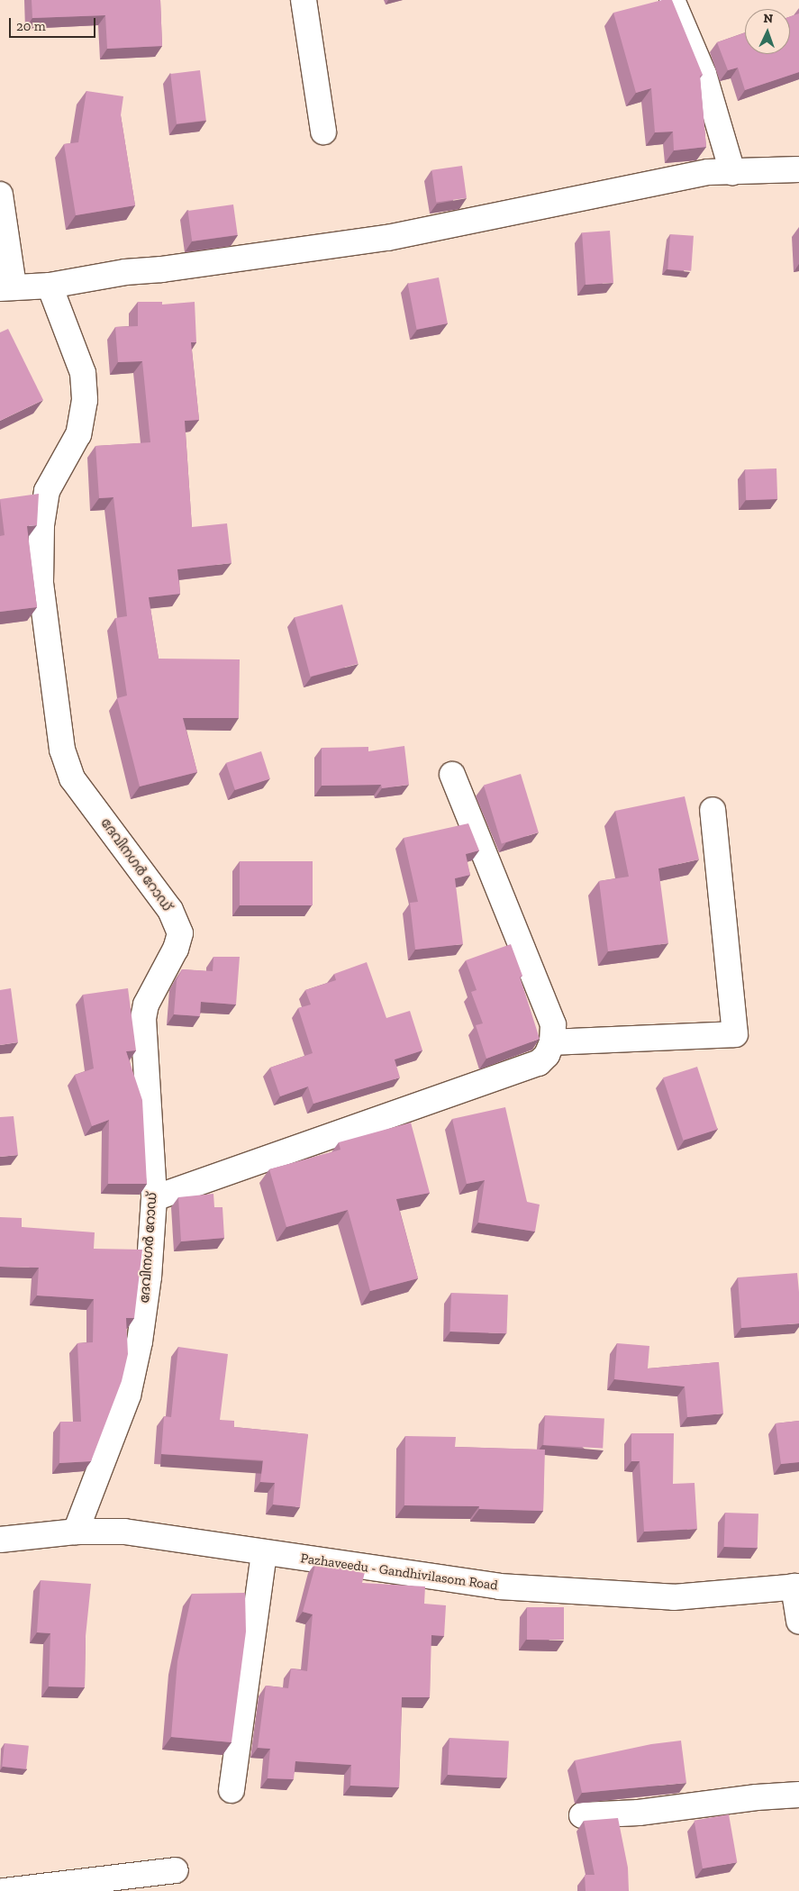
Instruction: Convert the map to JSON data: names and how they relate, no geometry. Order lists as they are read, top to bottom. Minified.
{"streets":{"street":["ദേവിനഗർ റോഡ്","Pazhaveedu - Gandhivilasom Road"]},"crossings":[["ദേവിനഗർ റോഡ്","Pazhaveedu - Gandhivilasom Road"]],"scale_bar":"20 m","north":"top"}
